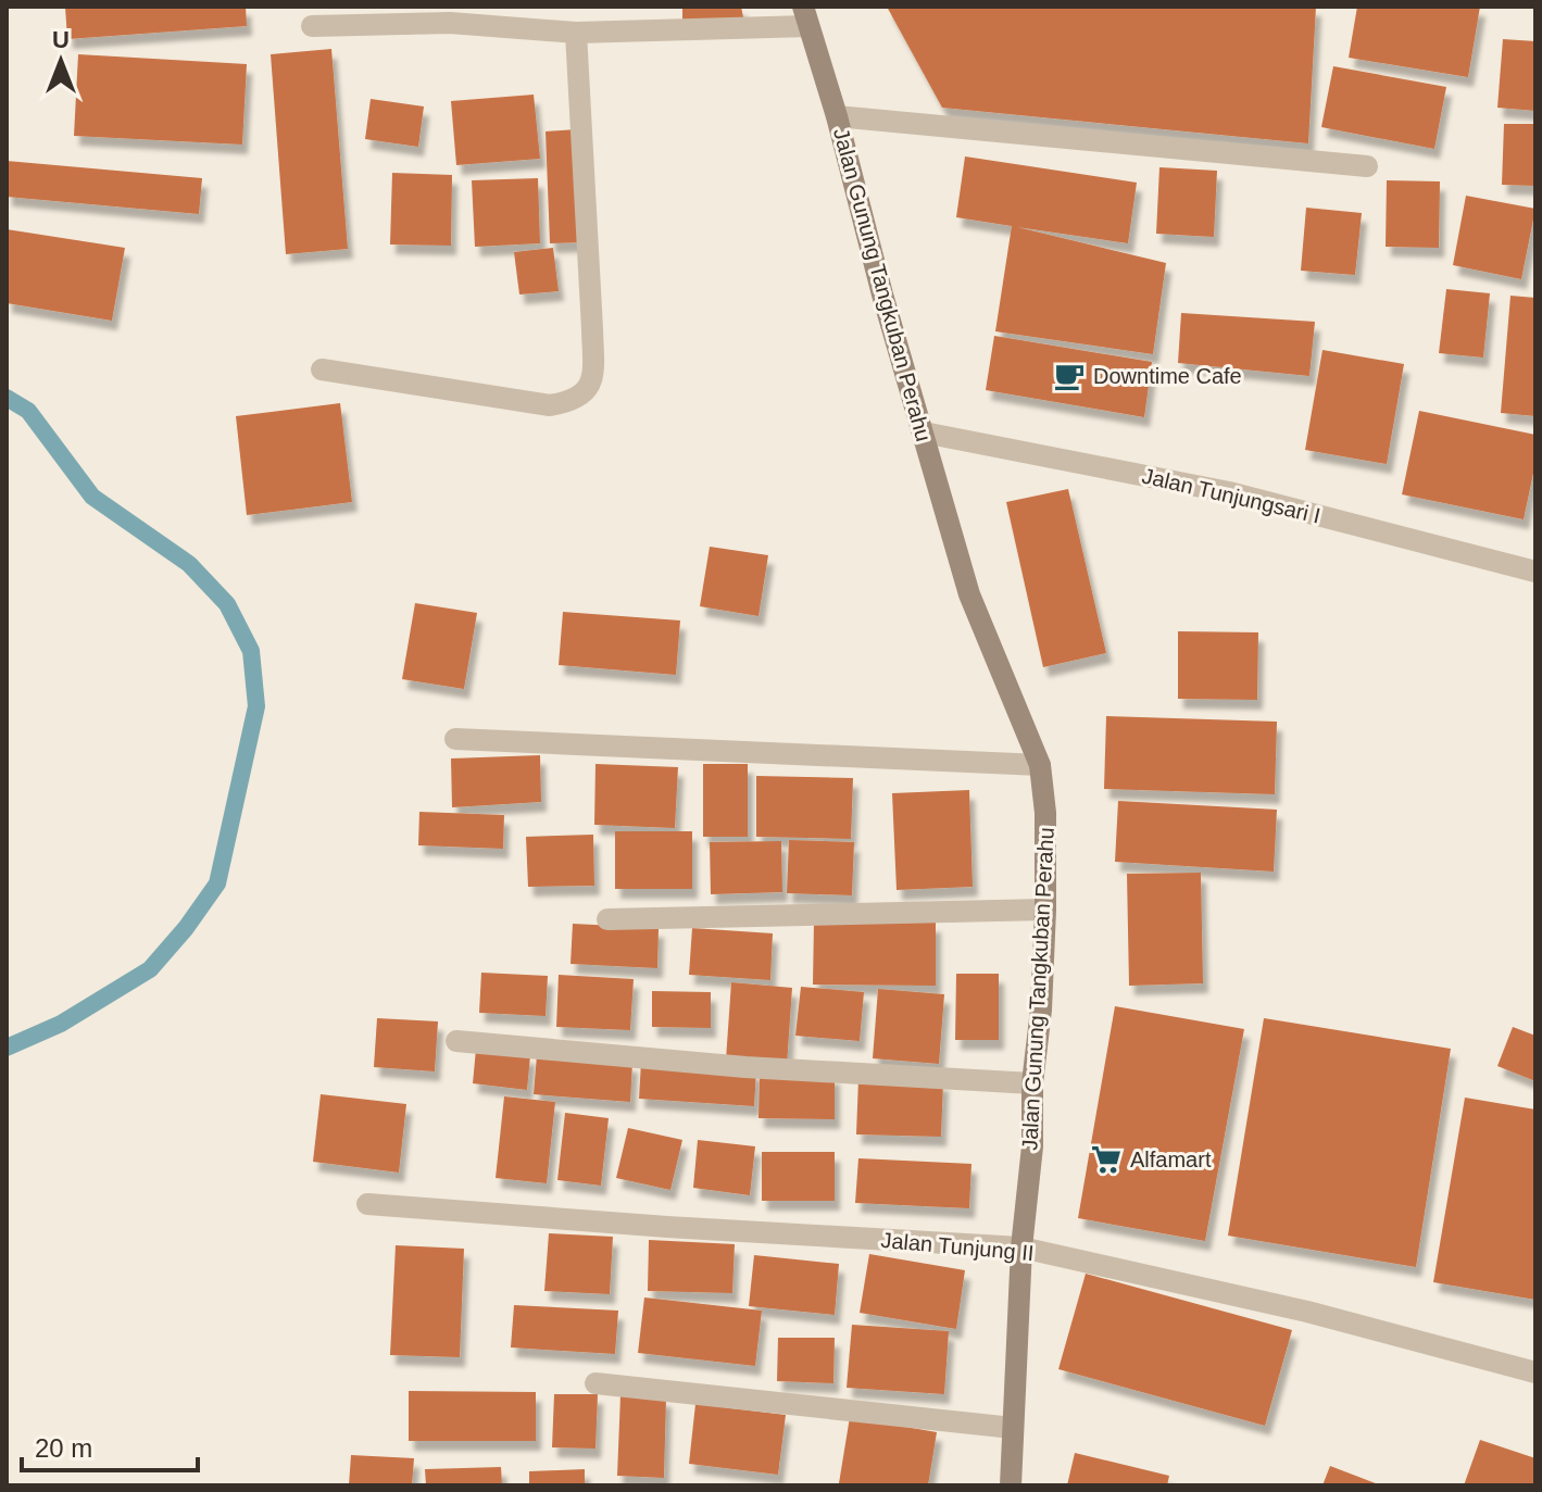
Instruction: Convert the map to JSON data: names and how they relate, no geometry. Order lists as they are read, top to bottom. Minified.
{"streets":{"street":["Jalan Gunung Tangkuban Perahu","Jalan Tunjungsari I","Jalan Tunjung II"]},"crossings":[["Jalan Gunung Tangkuban Perahu","Jalan Tunjungsari I"],["Jalan Gunung Tangkuban Perahu","Jalan Tunjung II"]],"places":{"cafe":["Downtime Cafe"],"supermarket":["Alfamart"]},"scale_bar":"20 m","north":"top"}
